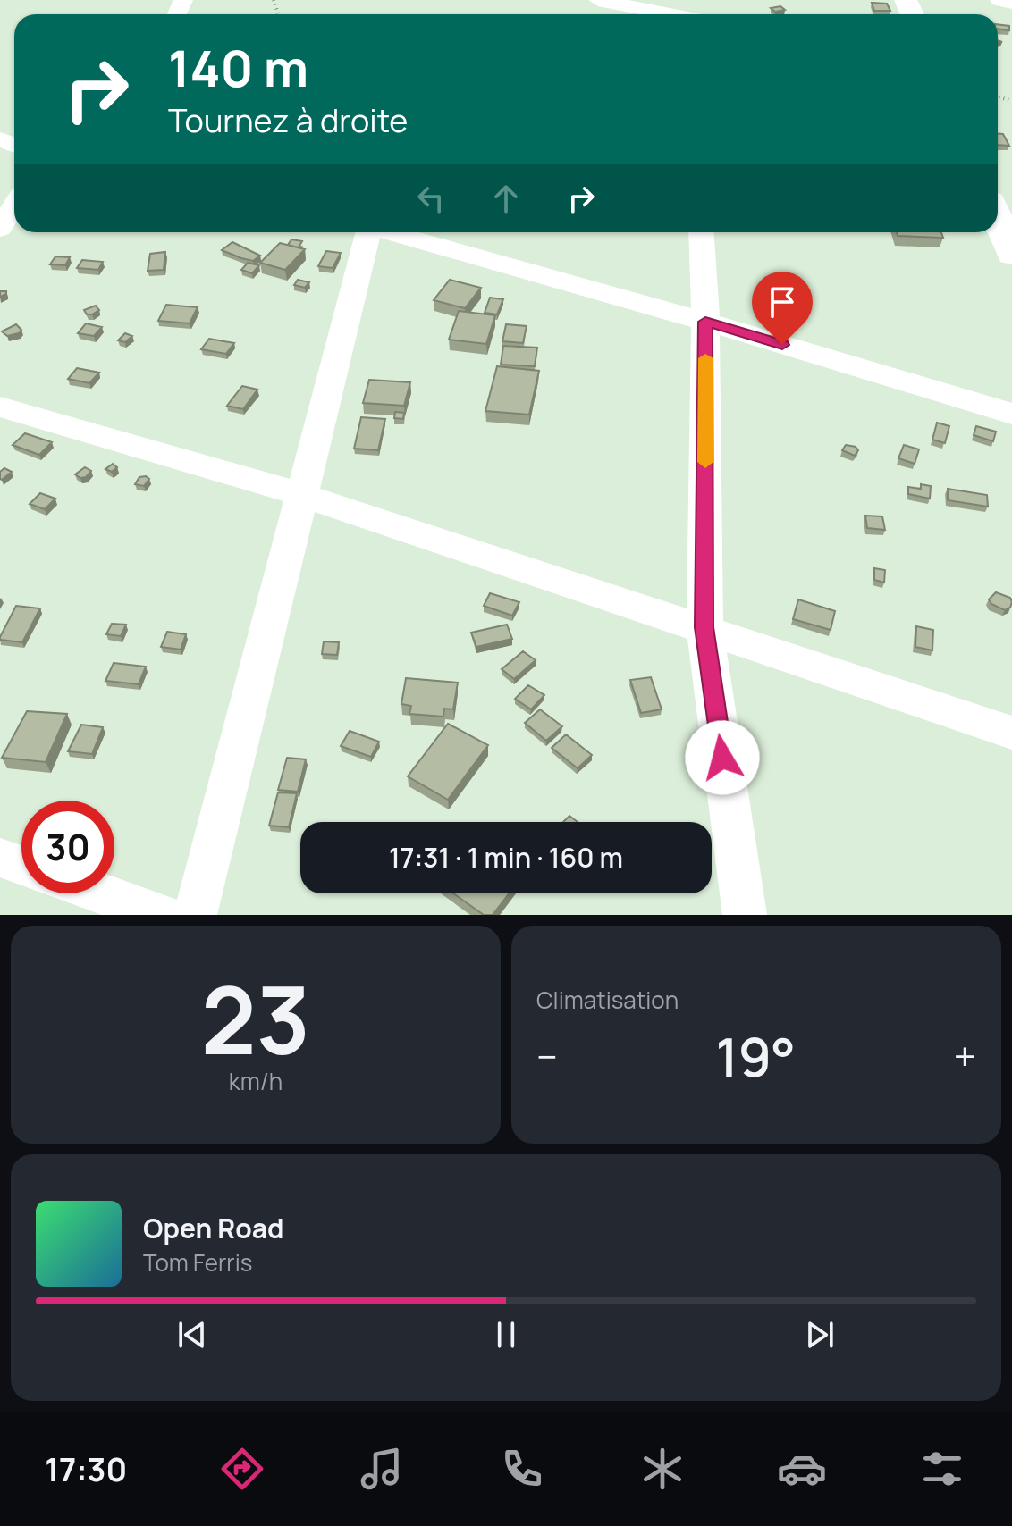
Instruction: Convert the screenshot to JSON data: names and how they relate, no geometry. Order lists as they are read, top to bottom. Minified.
{"page":{"turn":["140 m","Tournez à droite"],"limit":"30","trip":"17:31 · 1 min · 160 m","tile":[["23","km/h"],"Climatisation"],"heat":["−","19°","+"],"song":["Open Road","Tom Ferris"],"tabs":"17:30"}}
